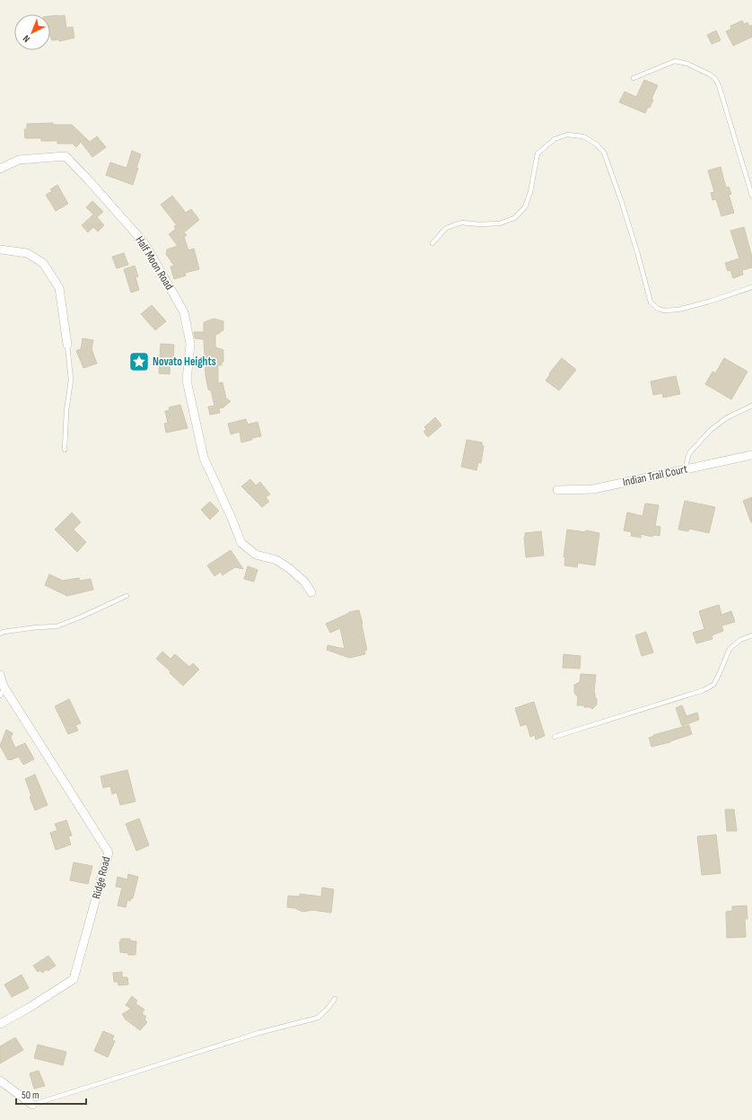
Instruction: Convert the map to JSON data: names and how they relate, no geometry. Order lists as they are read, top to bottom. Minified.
{"streets":{"street":["Half Moon Road","Indian Trail Court","Ridge Road"]},"places":{"place":["Novato Heights"]},"scale_bar":"50 m","north":"bottom left"}
